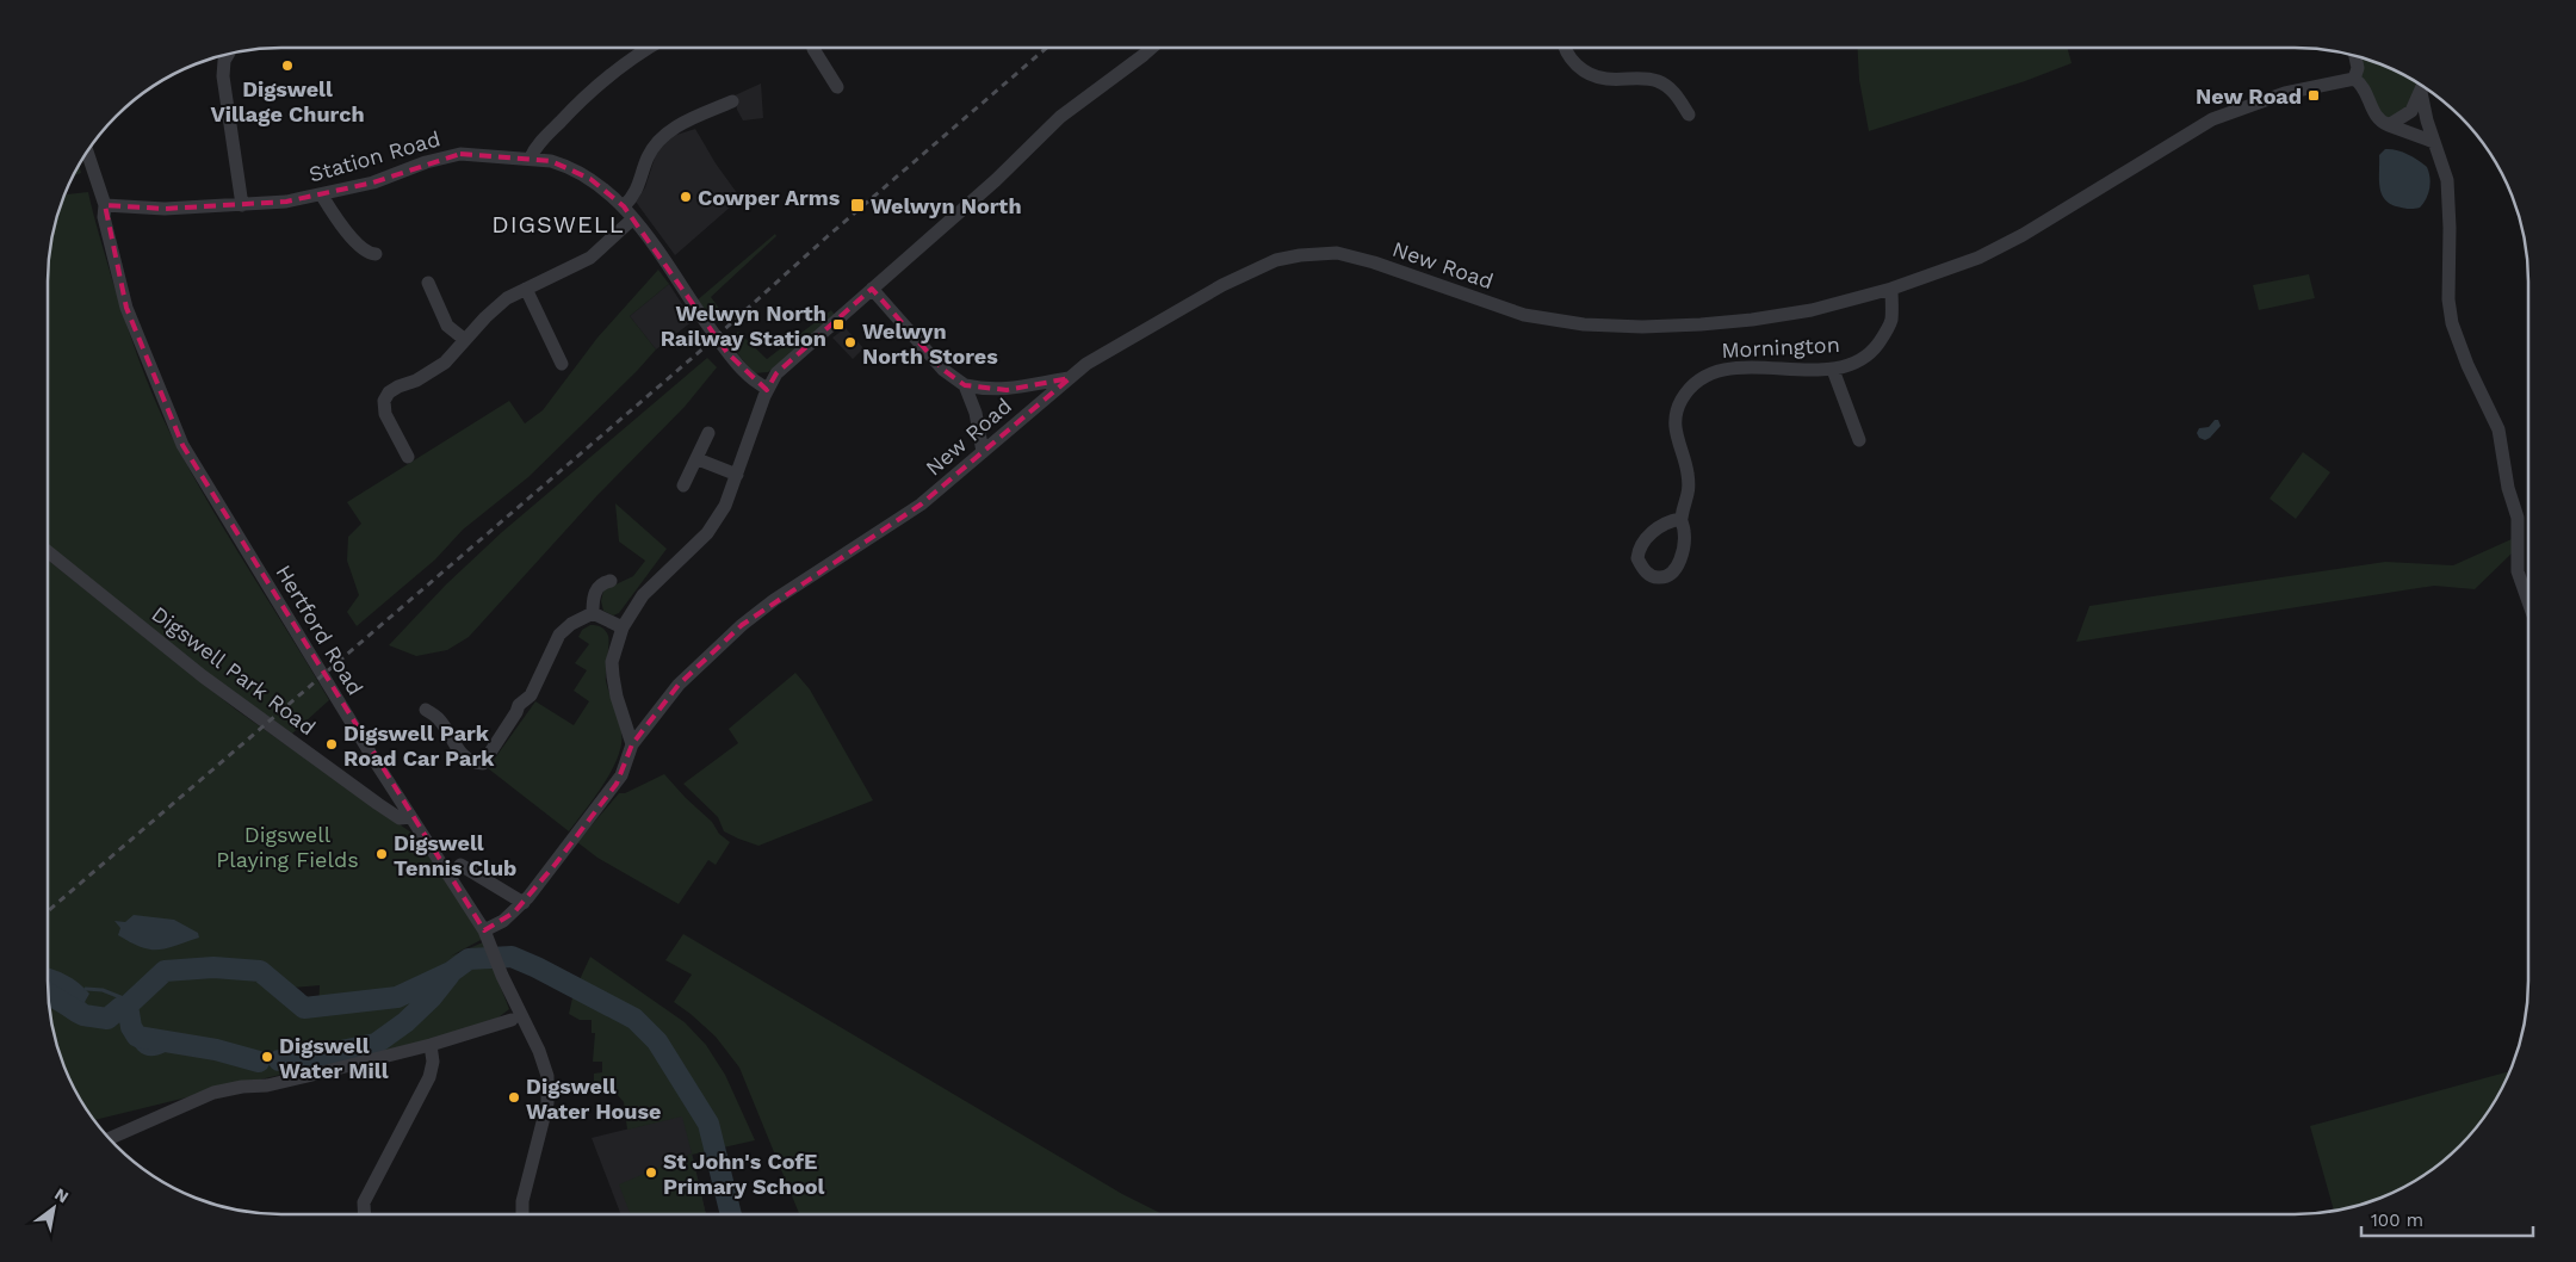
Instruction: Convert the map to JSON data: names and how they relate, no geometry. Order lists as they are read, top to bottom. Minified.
{"streets":{"street":["Station Road","New Road","Mornington","Hertford Road","Digswell Park Road"]},"crossings":[["Station Road","Hertford Road"],["New Road","Mornington"],["New Road","Hertford Road"],["Hertford Road","Digswell Park Road"]],"districts":["DIGSWELL"],"parks":["Digswell Playing Fields"],"places":{"other":["Digswell Village Church","Cowper Arms","Welwyn North Stores","Digswell Park Road Car Park","Digswell Tennis Club","Digswell Water Mill","Digswell Water House","St John's CofE Primary School"],"transit":["New Road","Welwyn North","Welwyn North Railway Station"]},"scale_bar":"100 m","north":"top right"}
